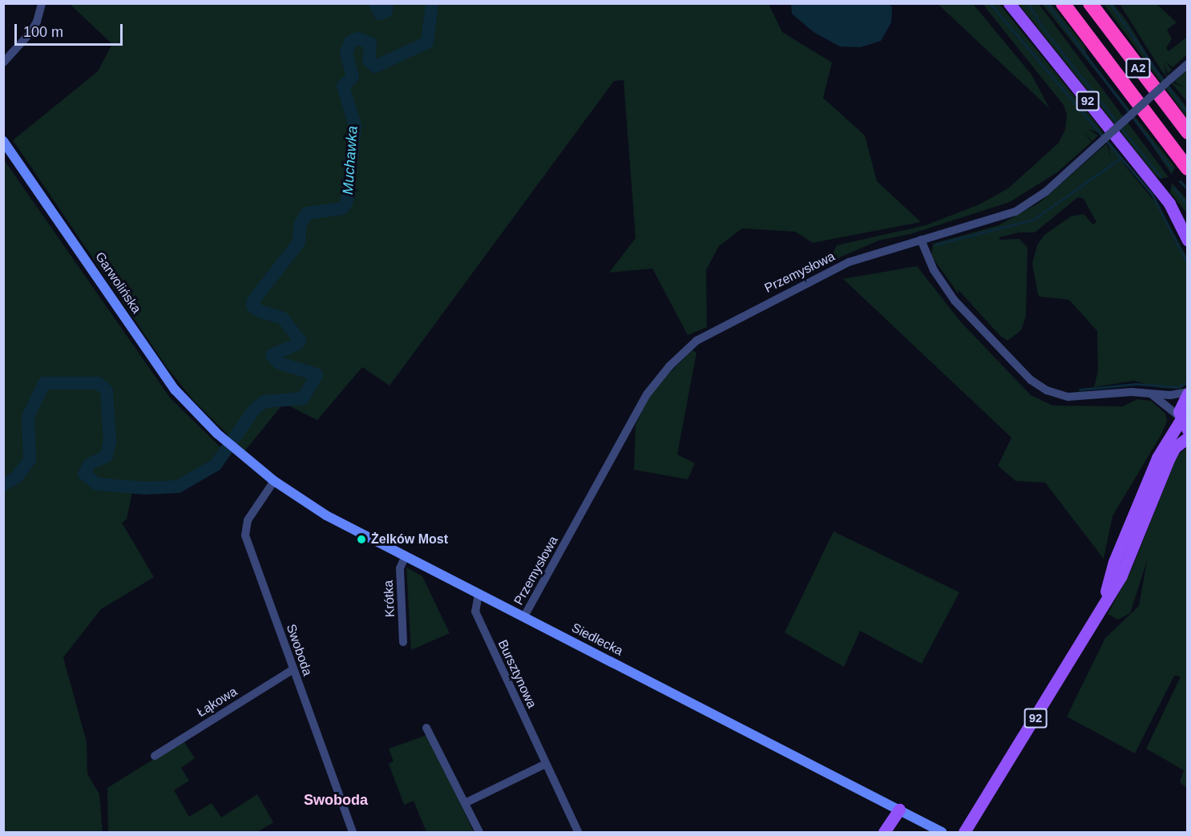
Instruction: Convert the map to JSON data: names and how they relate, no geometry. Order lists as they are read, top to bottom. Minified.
{"streets":{"highway":["A2"],"main road":["92","Garwolińska","Siedlecka"],"street":["Przemysłowa","Krótka","Swoboda","Bursztynowa","Łąkowa"]},"crossings":[["Przemysłowa","Siedlecka"],["Garwolińska","Siedlecka"],["Krótka","Siedlecka"],["Siedlecka","Swoboda"],["Siedlecka","Bursztynowa"],["Swoboda","Łąkowa"]],"districts":["Swoboda"],"water":["Muchawka"],"places":["Żelków Most"],"scale_bar":"100 m"}
